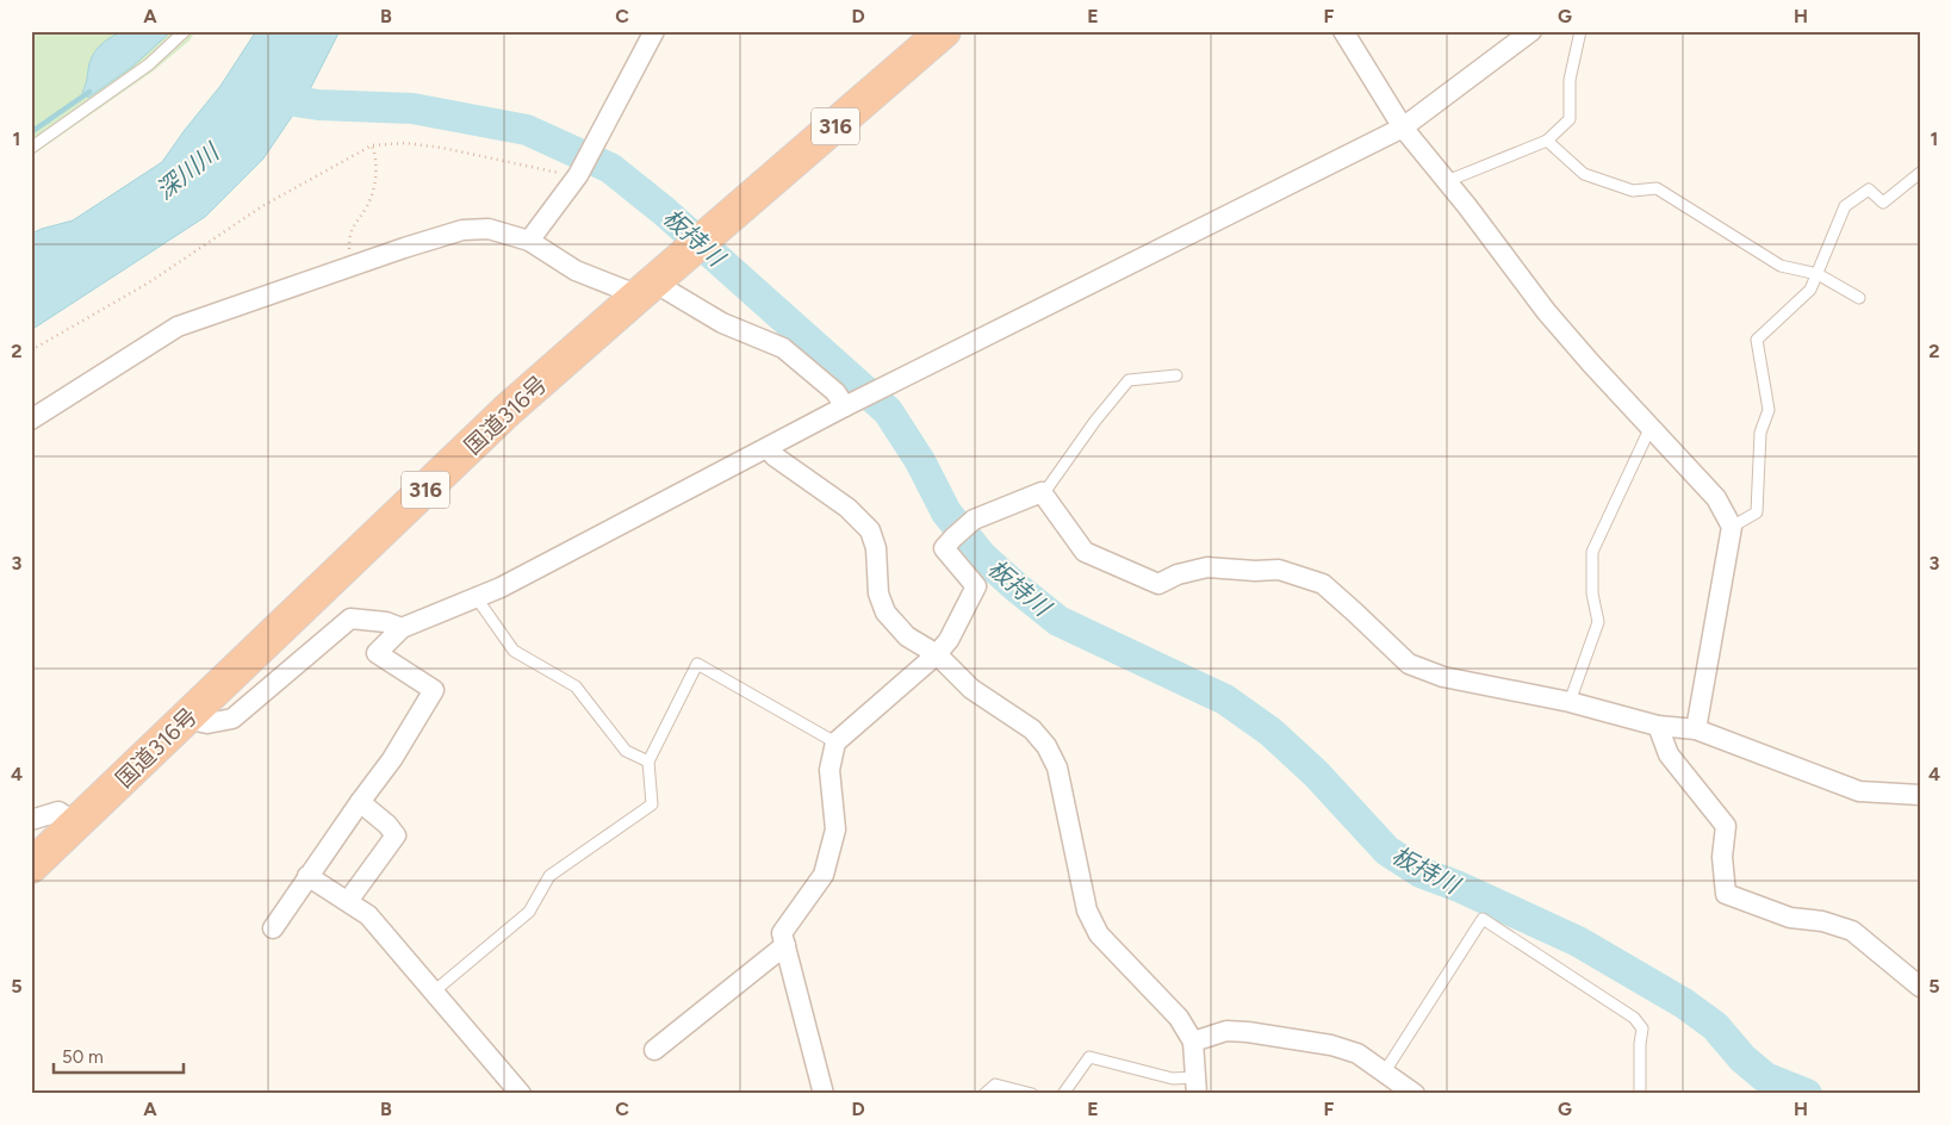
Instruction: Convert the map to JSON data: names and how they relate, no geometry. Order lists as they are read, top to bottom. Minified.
{"streets":{"highway":["316","国道316号"]},"water":["深川川","板持川"],"scale_bar":"50 m","grid":{"columns":["A","B","C","D","E","F","G","H"],"rows":["1","2","3","4","5"]}}
